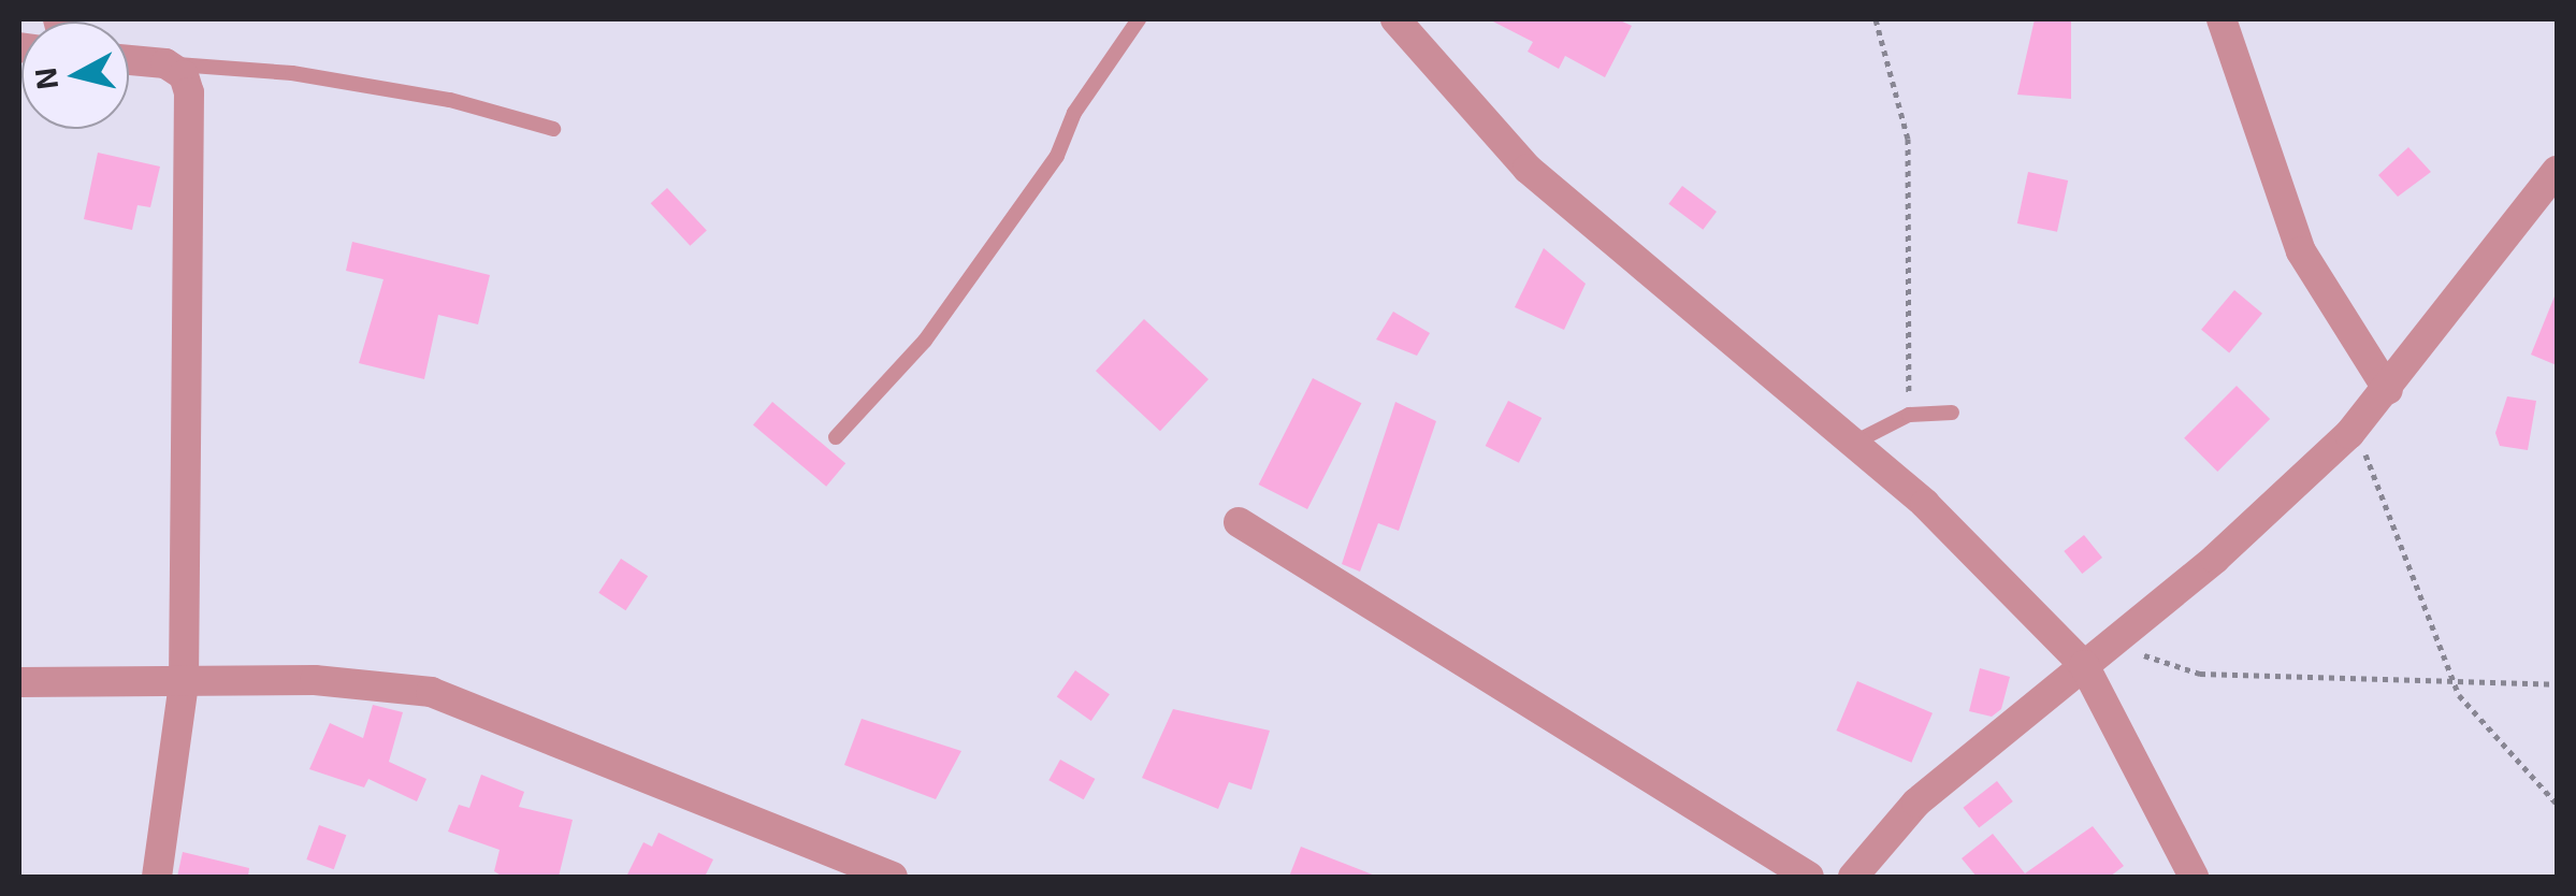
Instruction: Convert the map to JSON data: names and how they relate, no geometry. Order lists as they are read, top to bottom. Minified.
{"north":"left"}
